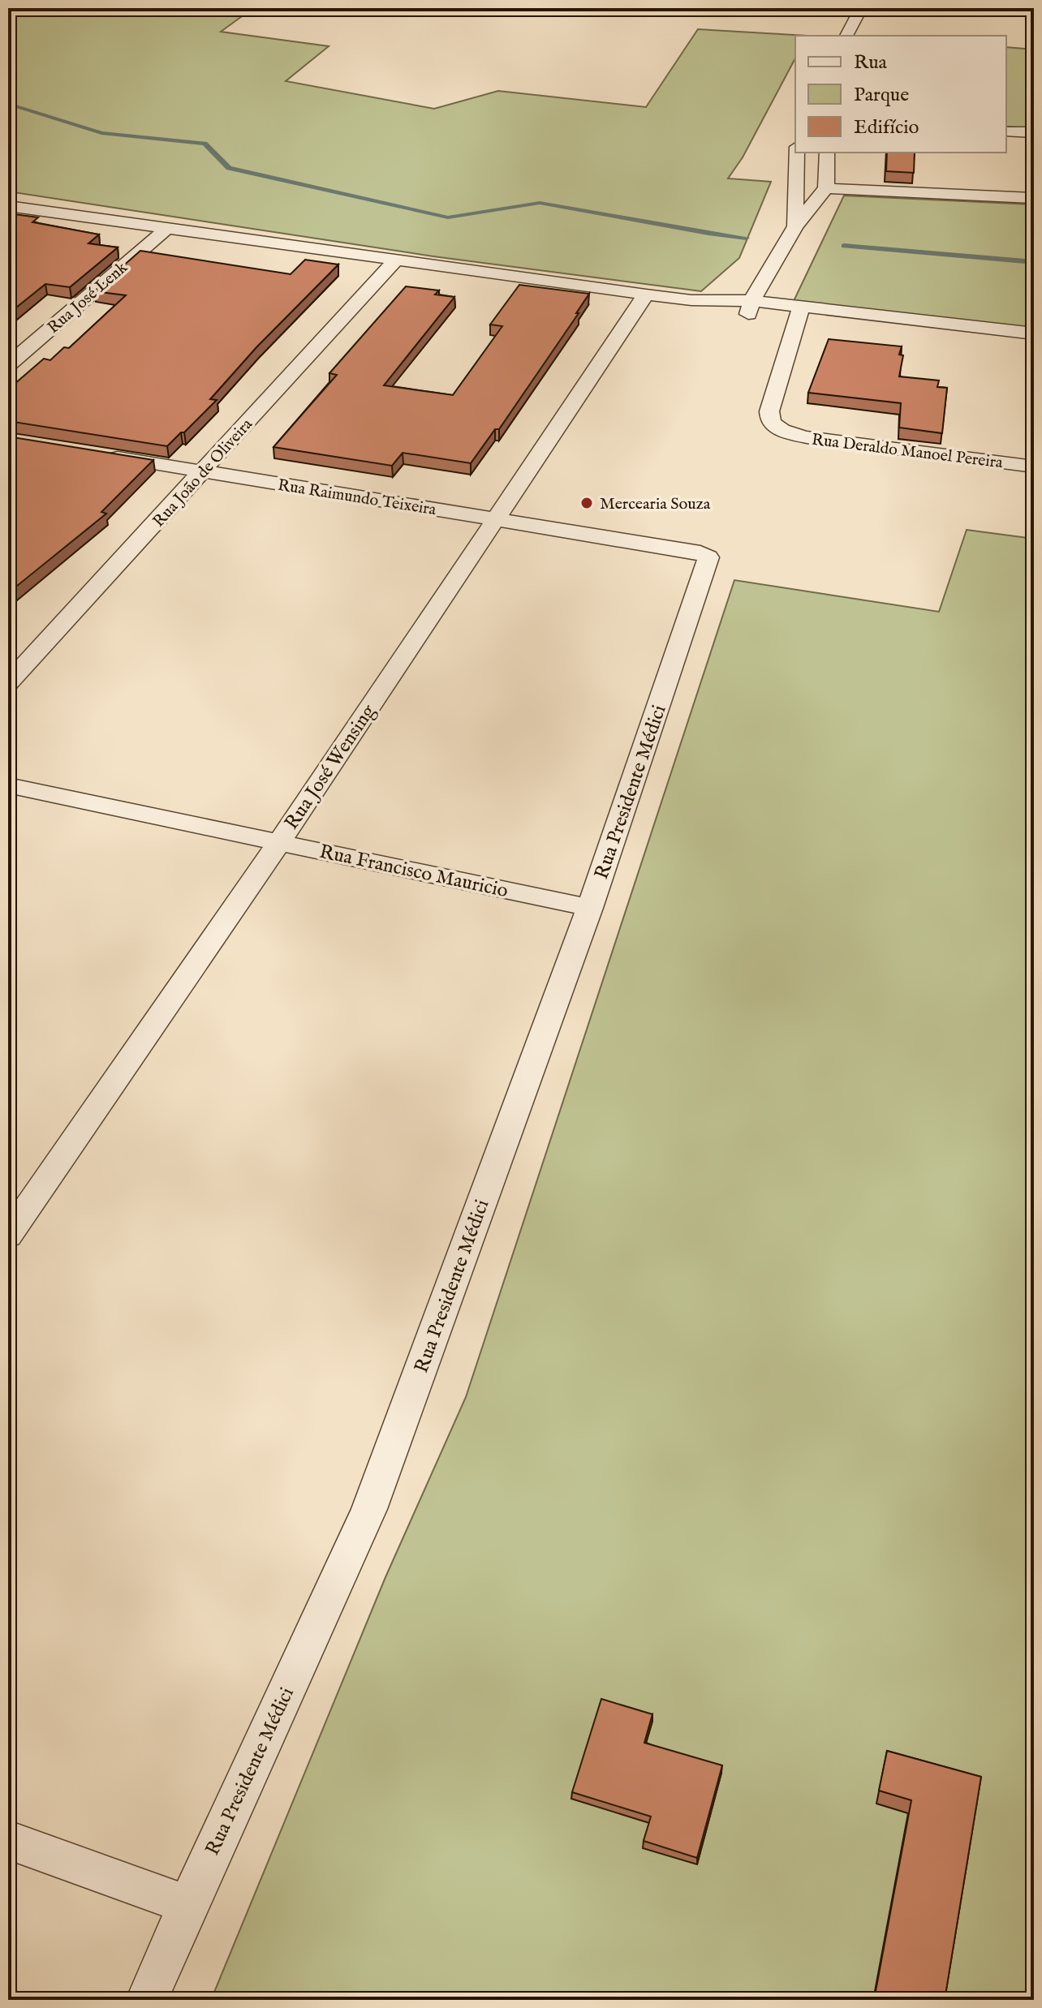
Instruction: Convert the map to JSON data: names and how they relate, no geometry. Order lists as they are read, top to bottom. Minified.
{"streets":{"street":["Rua José Lenk","Rua Deraldo Manoel Pereira","Rua João de Oliveira","Rua Raimundo Teixeira","Rua José Wensing","Rua Presidente Médici","Rua Francisco Mauricio"]},"crossings":[["Rua João de Oliveira","Rua Raimundo Teixeira"],["Rua Raimundo Teixeira","Rua José Wensing"],["Rua Raimundo Teixeira","Rua Presidente Médici"],["Rua José Wensing","Rua Francisco Mauricio"],["Rua Presidente Médici","Rua Francisco Mauricio"]],"places":["Mercearia Souza"],"legend":["Rua","Parque","Edifício"]}
